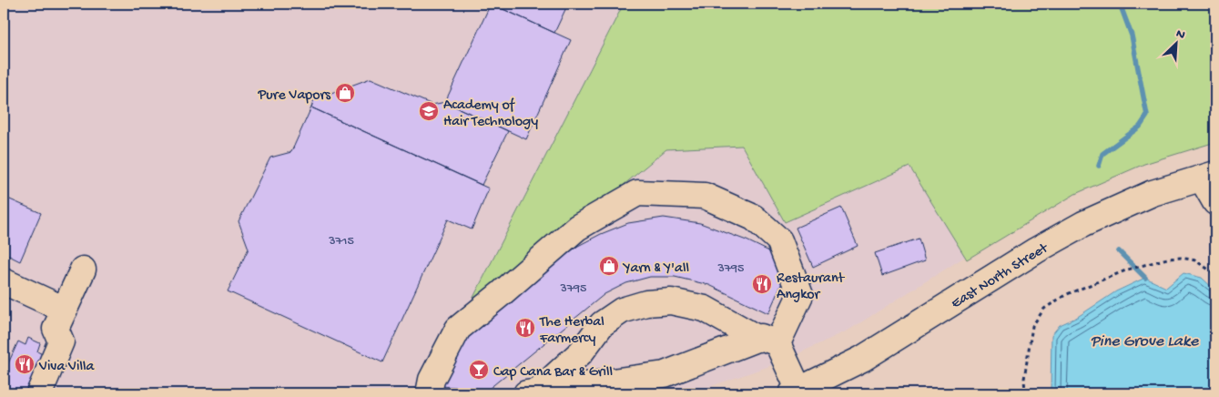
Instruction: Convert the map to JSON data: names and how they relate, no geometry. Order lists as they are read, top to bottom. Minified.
{"streets":{"main road":["East North Street"]},"water":["Pine Grove Lake"],"places":{"shop":["Pure Vapors","Yarn & Y'all"],"school or university":["Academy of Hair Technology"],"restaurant":["Restaurant Angkor","The Herbal Farmercy","Viva Villa"],"bar":["Cap Cana Bar & Grill"]},"house_numbers":["3715","3795","3795"],"north":"top right"}
